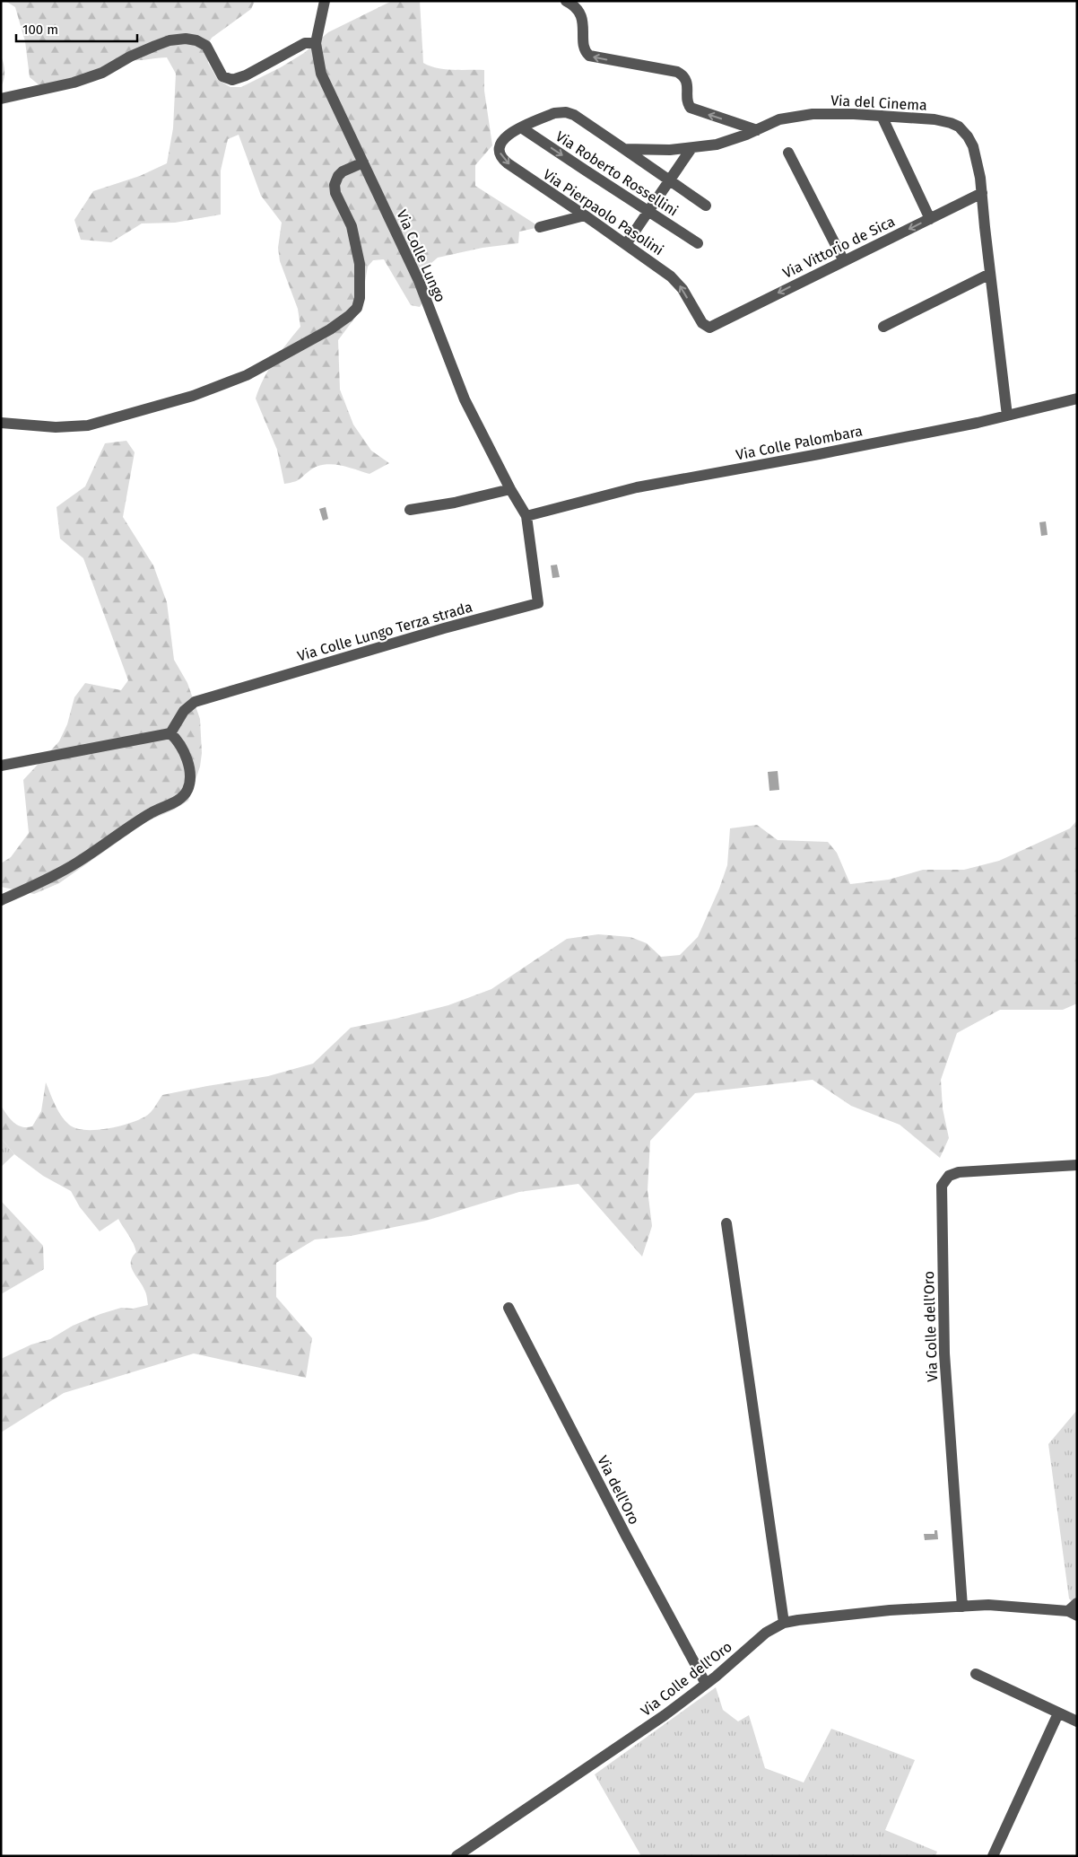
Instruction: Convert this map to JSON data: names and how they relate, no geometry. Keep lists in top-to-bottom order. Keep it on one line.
{"streets":{"street":["Via del Cinema","Via Roberto Rossellini","Via Pierpaolo Pasolini","Via Vittorio de Sica","Via Colle Lungo","Via Colle Palombara","Via Colle Lungo Terza strada","Via Colle dell'Oro","Via dell'Oro"]},"crossings":[["Via del Cinema","Via Vittorio de Sica"],["Via del Cinema","Via Colle Palombara"],["Via Roberto Rossellini","Via Pierpaolo Pasolini"],["Via Pierpaolo Pasolini","Via Vittorio de Sica"],["Via Colle Lungo","Via Colle Palombara"],["Via Colle Lungo","Via Colle Lungo Terza strada"],["Via Colle Palombara","Via Colle Lungo Terza strada"],["Via Colle dell'Oro","Via dell'Oro"]],"scale_bar":"100 m"}
